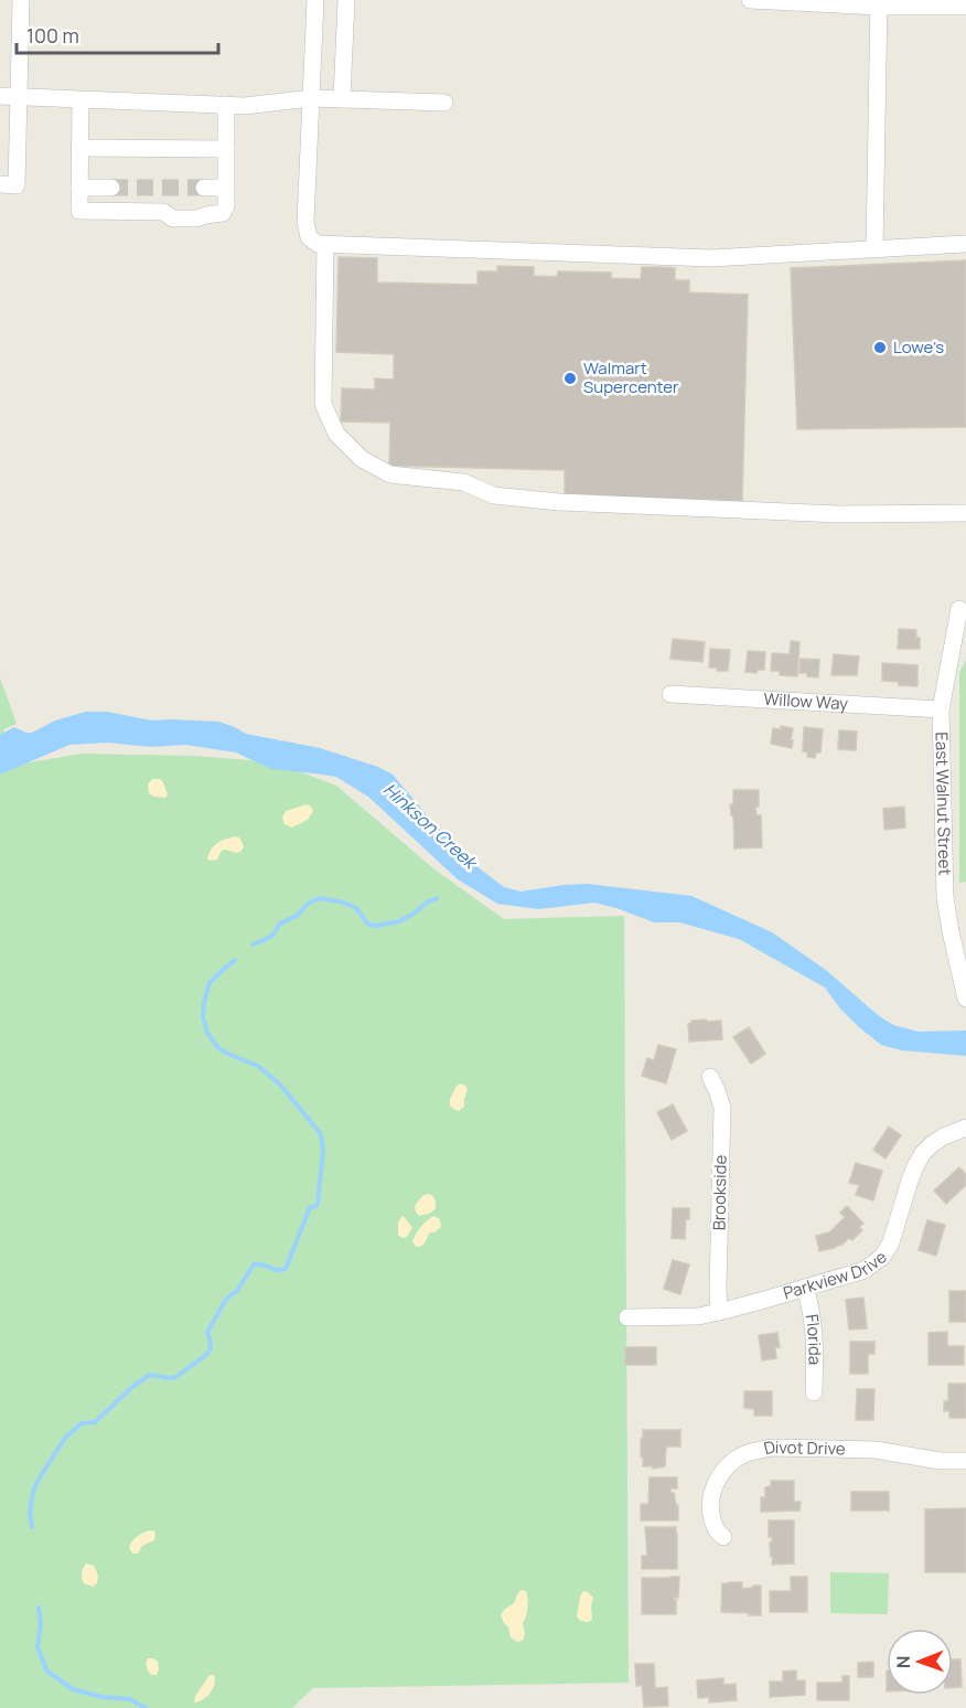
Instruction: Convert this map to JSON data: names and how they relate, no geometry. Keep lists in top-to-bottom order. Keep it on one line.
{"streets":{"street":["Willow Way","East Walnut Street","Brookside","Parkview Drive","Florida","Divot Drive"]},"crossings":[["Willow Way","East Walnut Street"],["Brookside","Parkview Drive"],["Parkview Drive","Florida"]],"water":["Hinkson Creek"],"places":["Lowe's","Walmart Supercenter"],"scale_bar":"100 m","north":"left"}
